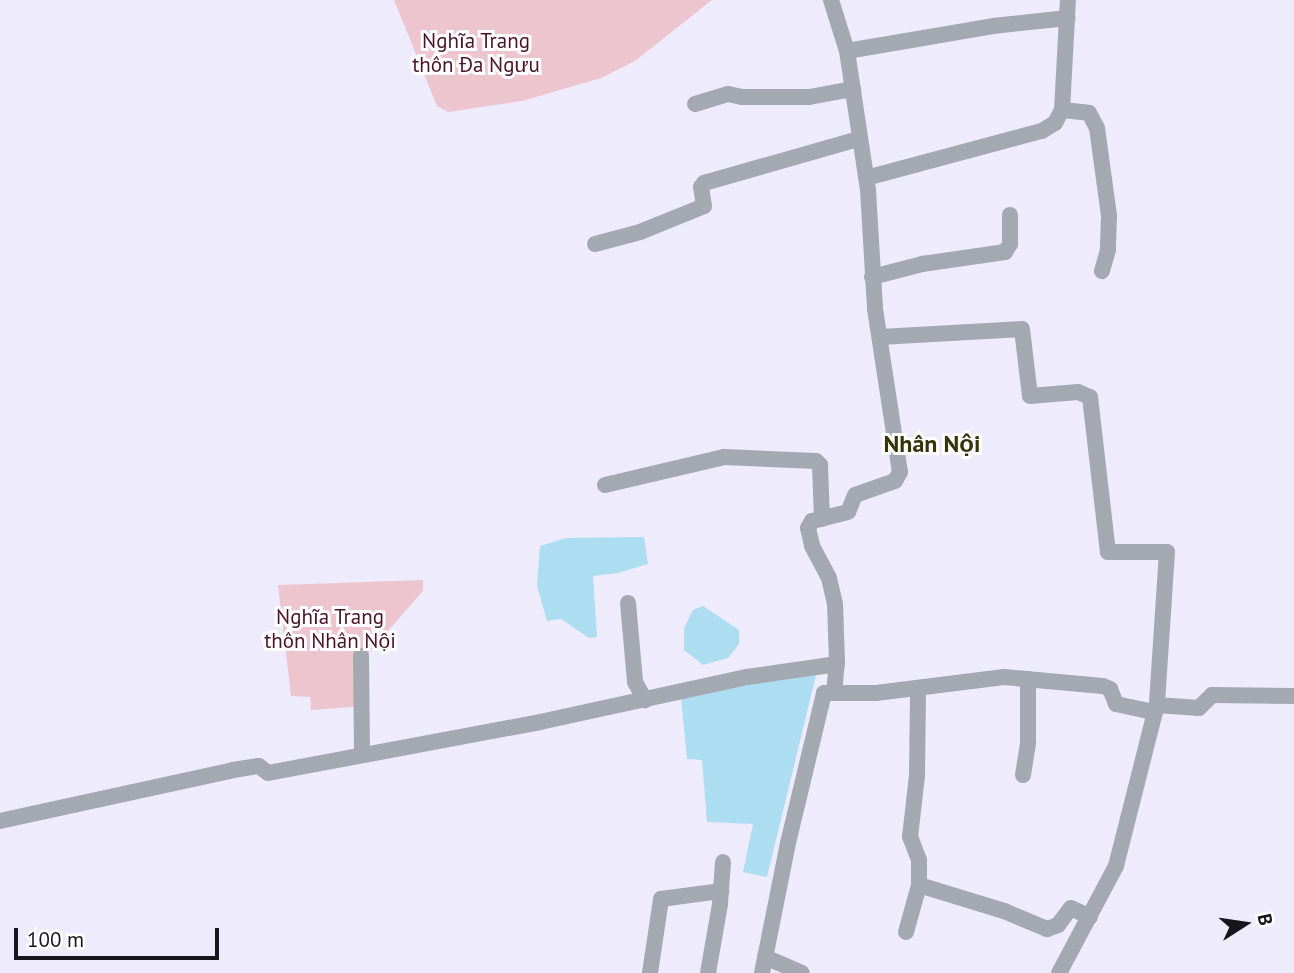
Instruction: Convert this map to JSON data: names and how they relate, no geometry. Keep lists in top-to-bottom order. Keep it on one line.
{"districts":["Nhân Nội"],"parks":["Nghĩa Trang thôn Đa Ngưu","Nghĩa Trang thôn Nhân Nội"],"scale_bar":"100 m","north":"right"}
